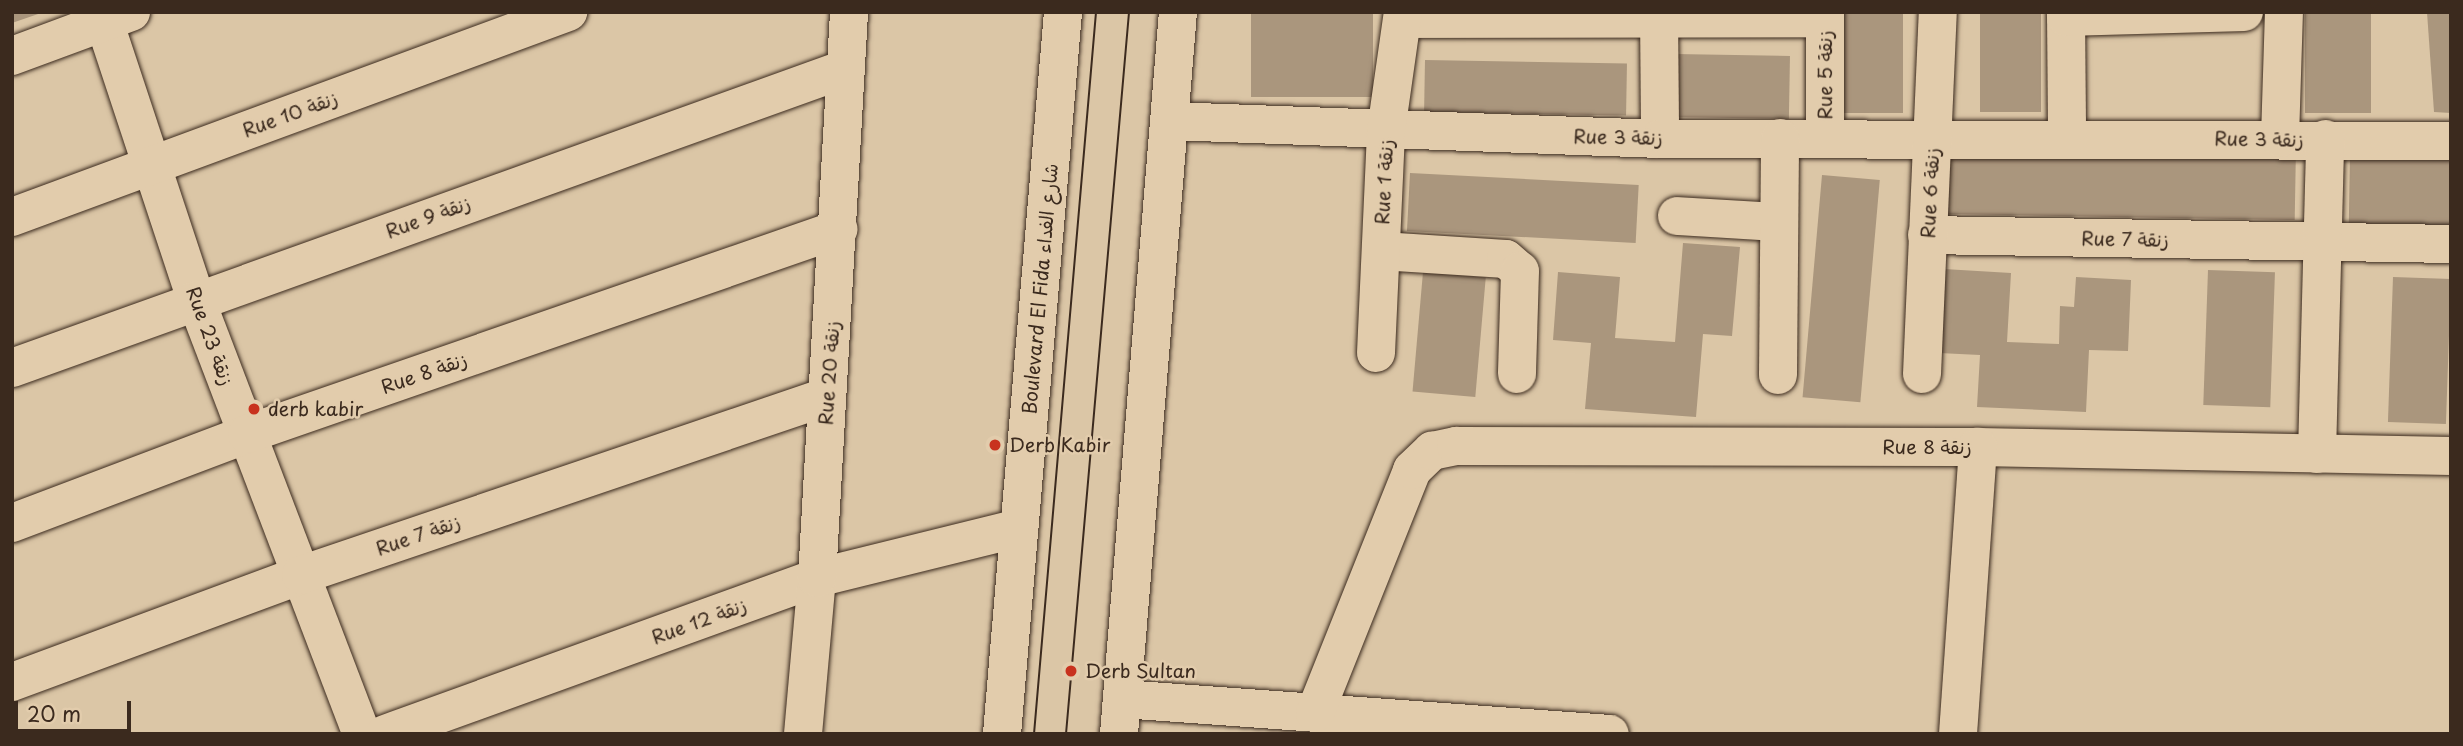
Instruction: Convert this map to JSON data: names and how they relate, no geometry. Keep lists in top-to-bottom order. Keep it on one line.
{"streets":{"street":["Rue 5 زنقة","Rue 10 زنقة","Rue 3 زنقة","Rue 1 زنقة","Rue 6 زنقة","Rue 9 زنقة","Rue 7 زنقة","Boulevard El Fida شارع الفداء","Rue 23 زنقة","Rue 8 زنقة","Rue 20 زنقة","Rue 12 زنقة"]},"crossings":[["Rue 5 زنقة","Rue 3 زنقة"],["Rue 10 زنقة","Rue 23 زنقة"],["Rue 3 زنقة","Rue 1 زنقة"],["Rue 3 زنقة","Rue 6 زنقة"],["Rue 6 زنقة","Rue 7 زنقة"],["Rue 9 زنقة","Rue 23 زنقة"],["Rue 9 زنقة","Rue 20 زنقة"],["Rue 7 زنقة","Rue 23 زنقة"],["Rue 7 زنقة","Rue 20 زنقة"],["Boulevard El Fida شارع الفداء","Rue 12 زنقة"],["Rue 23 زنقة","Rue 8 زنقة"],["Rue 8 زنقة","Rue 20 زنقة"],["Rue 20 زنقة","Rue 12 زنقة"]],"places":["derb kabir","Derb Kabir","Derb Sultan"],"scale_bar":"20 m"}
